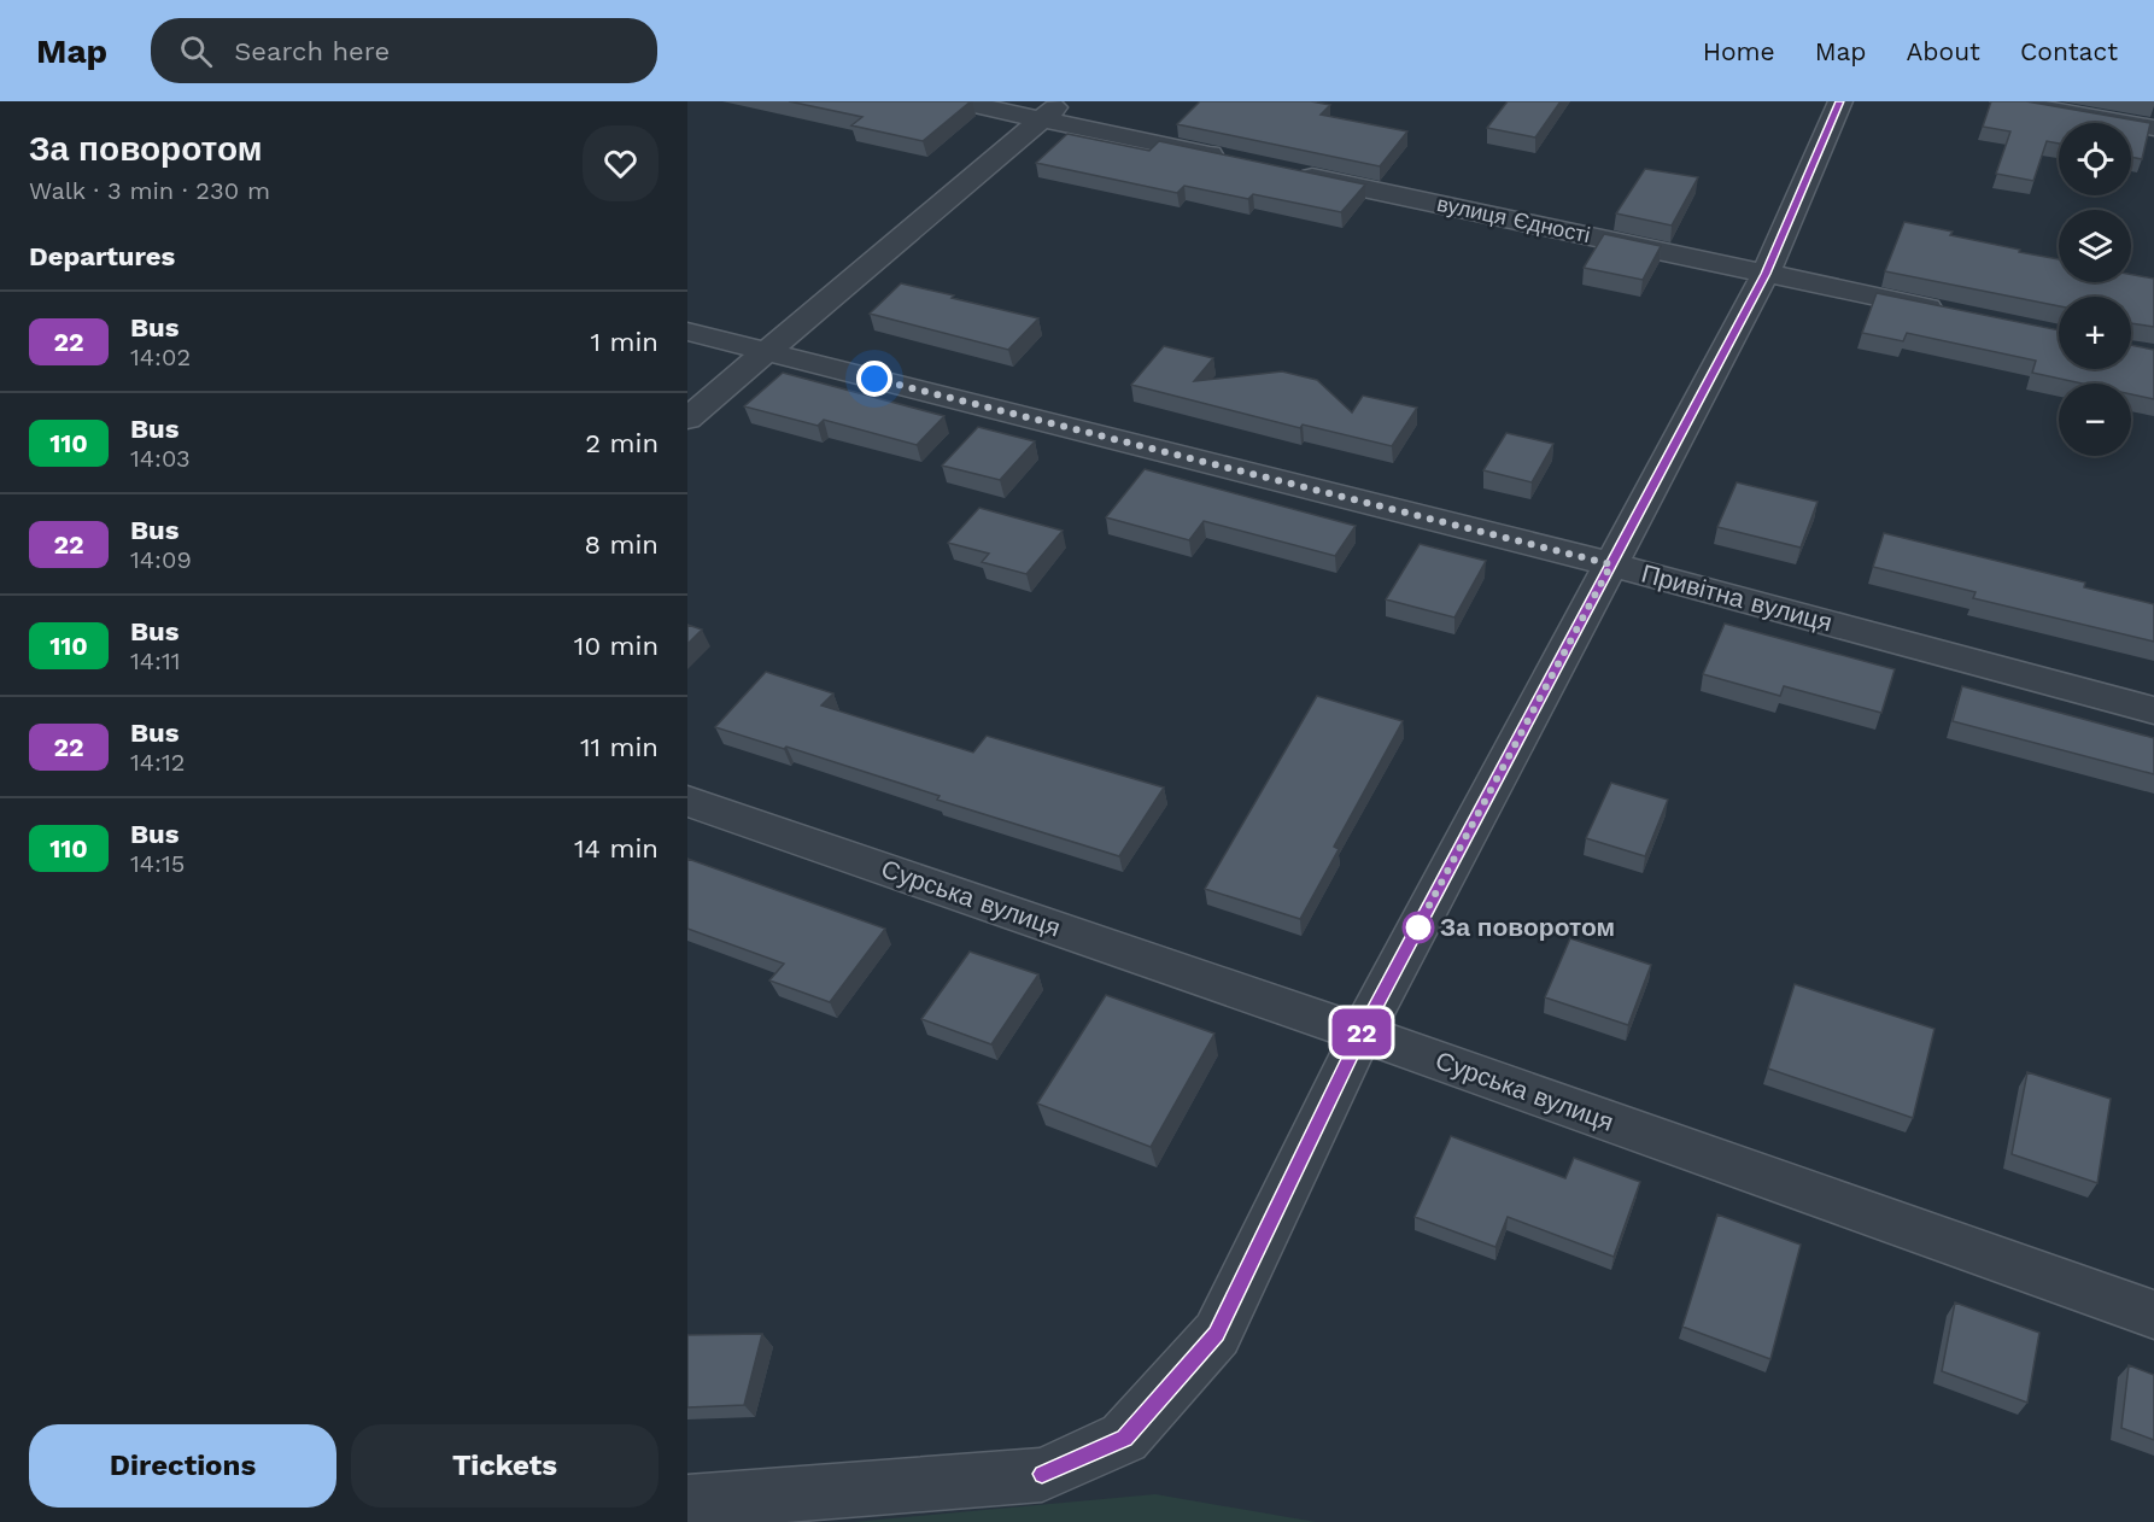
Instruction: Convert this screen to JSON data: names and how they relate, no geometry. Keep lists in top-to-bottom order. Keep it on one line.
{"streets":{"street":["вулиця Єдності","Привітна вулиця","Сурська вулиця"]},"places":["За поворотом"],"lines":["bus line 22"],"page":{"header":"Map","search":"Search here","nav":["Home","Map","About","Contact"],"heading":[["За поворотом","Walk · 3 min · 230 m"],"Departures"],"on_map":"22","map_buttons":["+","−"],"list":[{"mark":"22","name":"Bus","note":"14:02","value":"1 min"},{"mark":"110","name":"Bus","note":"14:03","value":"2 min"},{"mark":"22","name":"Bus","note":"14:09","value":"8 min"},{"mark":"110","name":"Bus","note":"14:11","value":"10 min"},{"mark":"22","name":"Bus","note":"14:12","value":"11 min"},{"mark":"110","name":"Bus","note":"14:15","value":"14 min"}],"buttons":["Directions","Tickets"]}}
